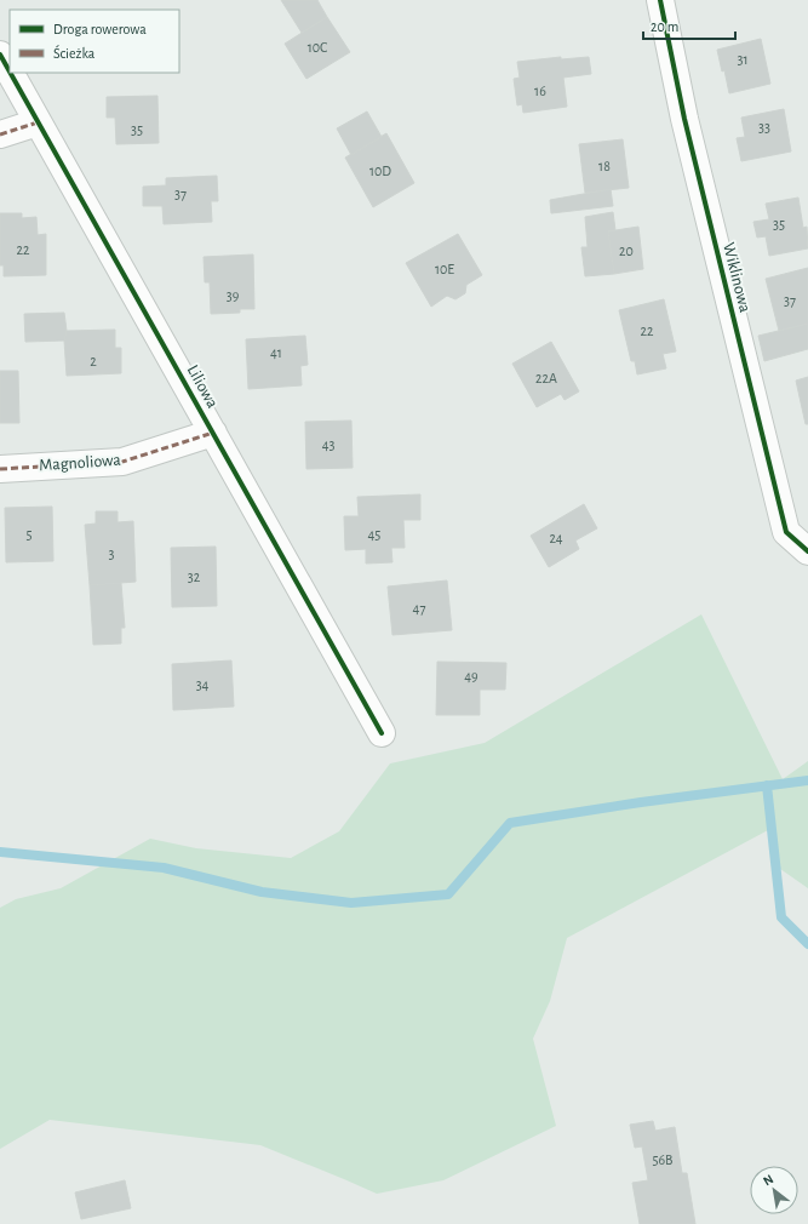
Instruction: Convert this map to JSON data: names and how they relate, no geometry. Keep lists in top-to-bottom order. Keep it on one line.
{"streets":{"street":["Wiklinowa","Liliowa","Magnoliowa"]},"crossings":[["Liliowa","Magnoliowa"]],"house_numbers":["10C","31","16","33","35","18","10D","37","35","22","20","10E","39","37","22","41","2","22A","43","5","45","24","3","32","47","49","34","56B"],"legend":["Droga rowerowa","Ścieżka"],"scale_bar":"20 m","north":"top left"}
